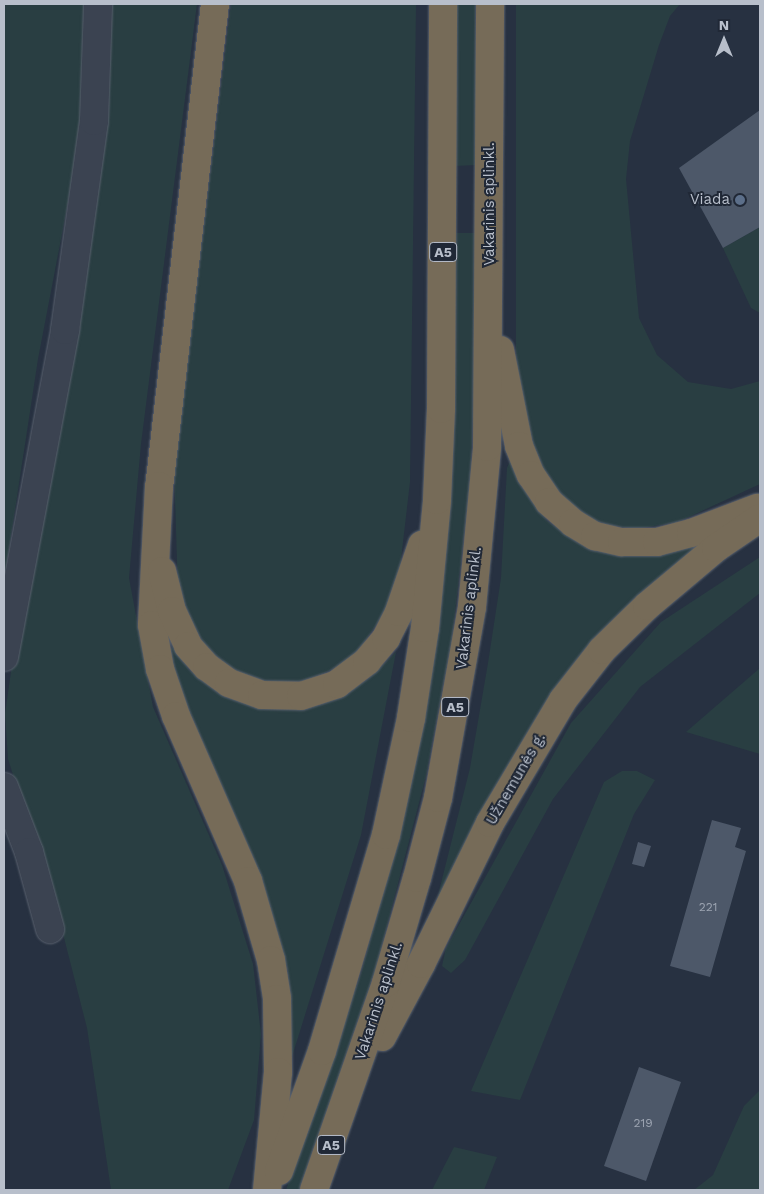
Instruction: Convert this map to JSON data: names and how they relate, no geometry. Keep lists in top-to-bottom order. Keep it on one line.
{"streets":{"highway":["Vakarinis aplinkl.","A5","Užnemunės g."]},"crossings":[["Vakarinis aplinkl.","Užnemunės g."]],"places":["Viada"],"house_numbers":["221","219"],"north":"top"}
